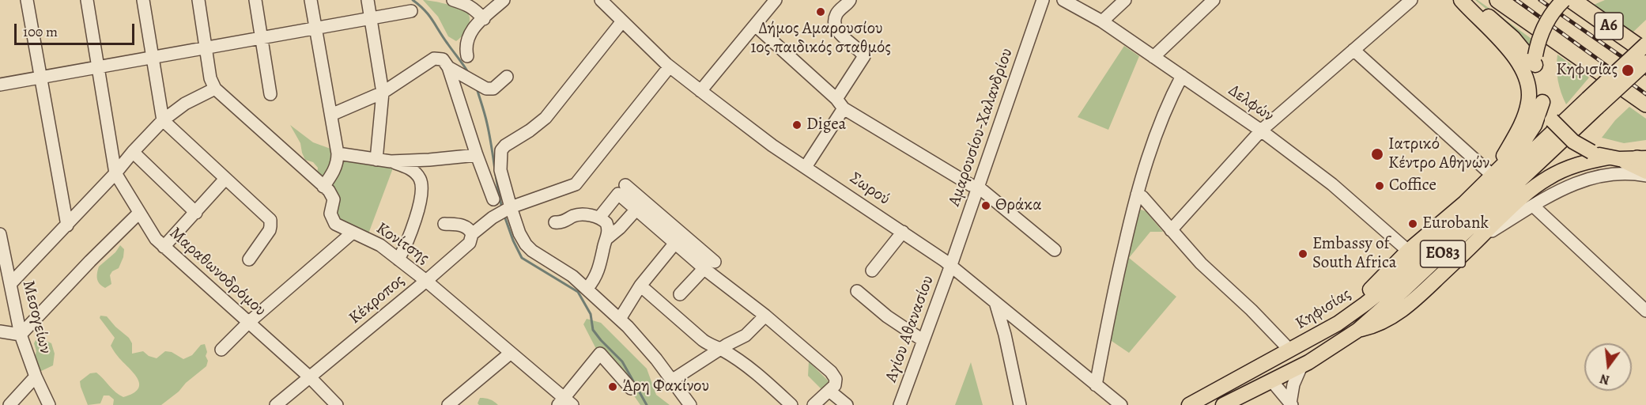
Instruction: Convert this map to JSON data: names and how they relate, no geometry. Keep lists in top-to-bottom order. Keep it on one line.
{"streets":{"highway":["Α6"],"main road":["ΕΟ83","Κηφισίας"],"street":["Δελφών","Αμαρουσίου-Χαλανδρίου","Σωρού","Κονίτσης","Μαραθωνοδρόμου","Κέκροπος","Μεσογείων","Αγίου Αθανασίου"]},"crossings":[["Αμαρουσίου-Χαλανδρίου","Σωρού"],["Αμαρουσίου-Χαλανδρίου","Αγίου Αθανασίου"],["Σωρού","Κέκροπος"],["Σωρού","Αγίου Αθανασίου"],["Κονίτσης","Κέκροπος"],["Μαραθωνοδρόμου","Κέκροπος"]],"places":["Δήμος Αμαρουσίου 1ος παιδικός σταθμός","Κηφισίας","Digea","Ιατρικό Κέντρο Αθηνών","Coffice","Θράκα","Eurobank","Embassy of South Africa","Άρη Φακίνου"],"scale_bar":"100 m","north":"bottom"}
